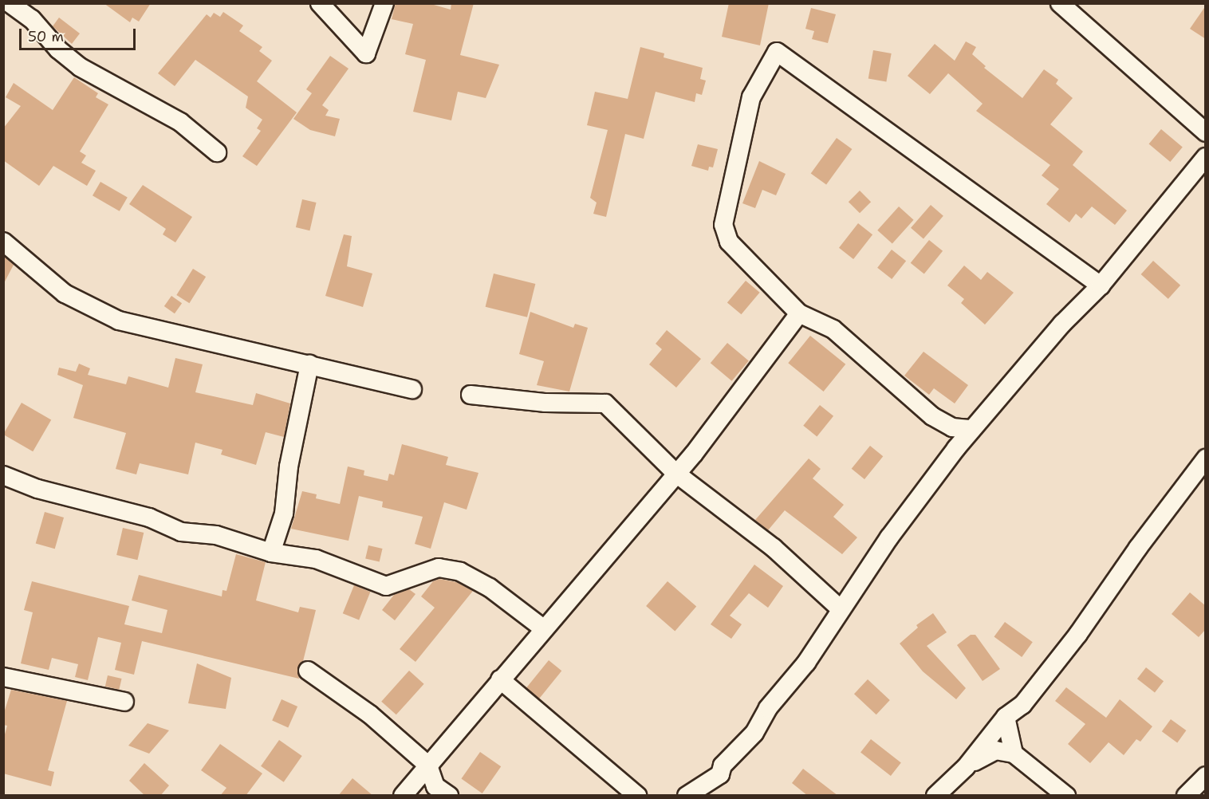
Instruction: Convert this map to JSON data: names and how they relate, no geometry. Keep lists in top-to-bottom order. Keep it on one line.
{"scale_bar":"50 m"}
